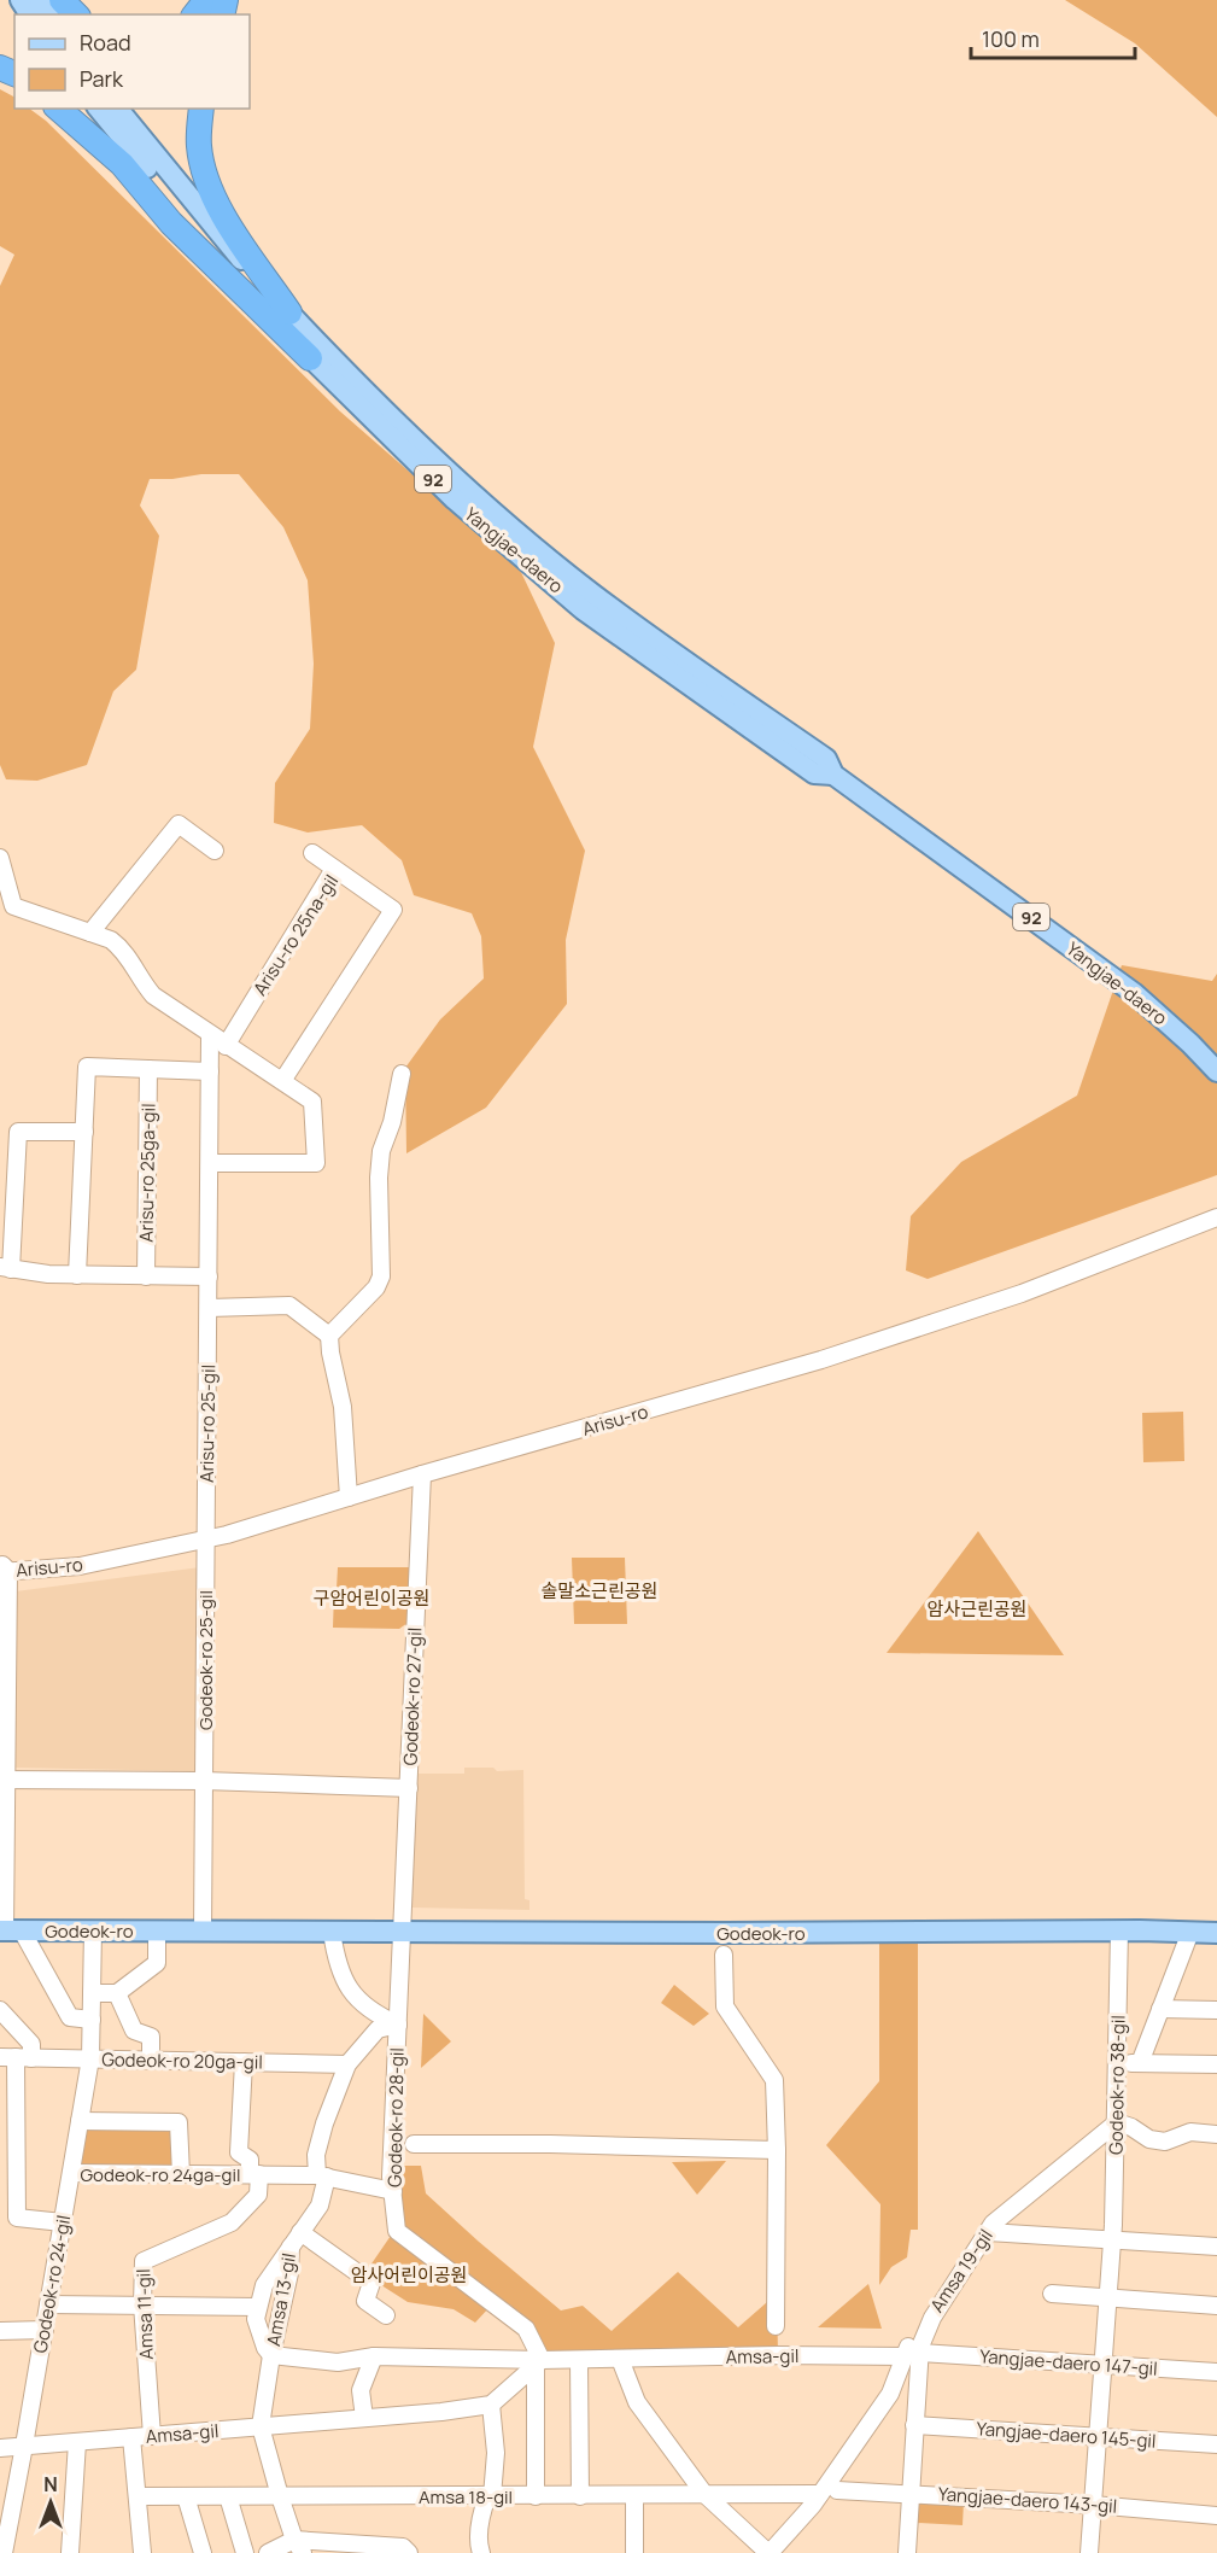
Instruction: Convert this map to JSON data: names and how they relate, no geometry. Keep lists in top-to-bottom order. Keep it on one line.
{"streets":{"main road":["92","Yangjae-daero","Godeok-ro"],"street":["Arisu-ro 25na-gil","Arisu-ro 25ga-gil","Arisu-ro","Arisu-ro 25-gil","Godeok-ro 25-gil","Godeok-ro 27-gil","Godeok-ro 20ga-gil","Godeok-ro 38-gil","Godeok-ro 28-gil","Godeok-ro 24ga-gil","Amsa 19-gil","Godeok-ro 24-gil","Amsa 13-gil","Amsa 11-gil","Amsa-gil","Yangjae-daero 147-gil","Yangjae-daero 145-gil","Amsa 18-gil","Yangjae-daero 143-gil"]},"crossings":[["Arisu-ro","Arisu-ro 25-gil"],["Arisu-ro","Godeok-ro 25-gil"],["Arisu-ro","Godeok-ro 27-gil"],["Arisu-ro 25-gil","Godeok-ro 25-gil"],["Godeok-ro 25-gil","Godeok-ro 27-gil"],["Godeok-ro 25-gil","Godeok-ro"],["Godeok-ro 27-gil","Godeok-ro"],["Godeok-ro 27-gil","Godeok-ro 28-gil"],["Godeok-ro","Godeok-ro 38-gil"],["Godeok-ro","Godeok-ro 28-gil"],["Godeok-ro","Godeok-ro 24-gil"],["Godeok-ro 20ga-gil","Godeok-ro 28-gil"],["Godeok-ro 20ga-gil","Godeok-ro 24ga-gil"],["Godeok-ro 20ga-gil","Godeok-ro 24-gil"],["Godeok-ro 38-gil","Amsa 19-gil"],["Godeok-ro 38-gil","Yangjae-daero 147-gil"],["Godeok-ro 38-gil","Yangjae-daero 145-gil"],["Godeok-ro 38-gil","Yangjae-daero 143-gil"],["Godeok-ro 28-gil","Godeok-ro 24ga-gil"],["Godeok-ro 28-gil","Amsa 13-gil"],["Godeok-ro 28-gil","Amsa-gil"],["Godeok-ro 24ga-gil","Godeok-ro 24-gil"],["Godeok-ro 24ga-gil","Amsa 13-gil"],["Godeok-ro 24ga-gil","Amsa 11-gil"],["Amsa 19-gil","Amsa-gil"],["Amsa 19-gil","Yangjae-daero 147-gil"],["Godeok-ro 24-gil","Amsa-gil"],["Amsa 13-gil","Amsa-gil"],["Amsa 11-gil","Amsa-gil"],["Amsa-gil","Yangjae-daero 147-gil"]],"parks":["솔말소근린공원","구암어린이공원","암사근린공원","암사어린이공원"],"legend":["Road","Park"],"scale_bar":"100 m","north":"top"}
